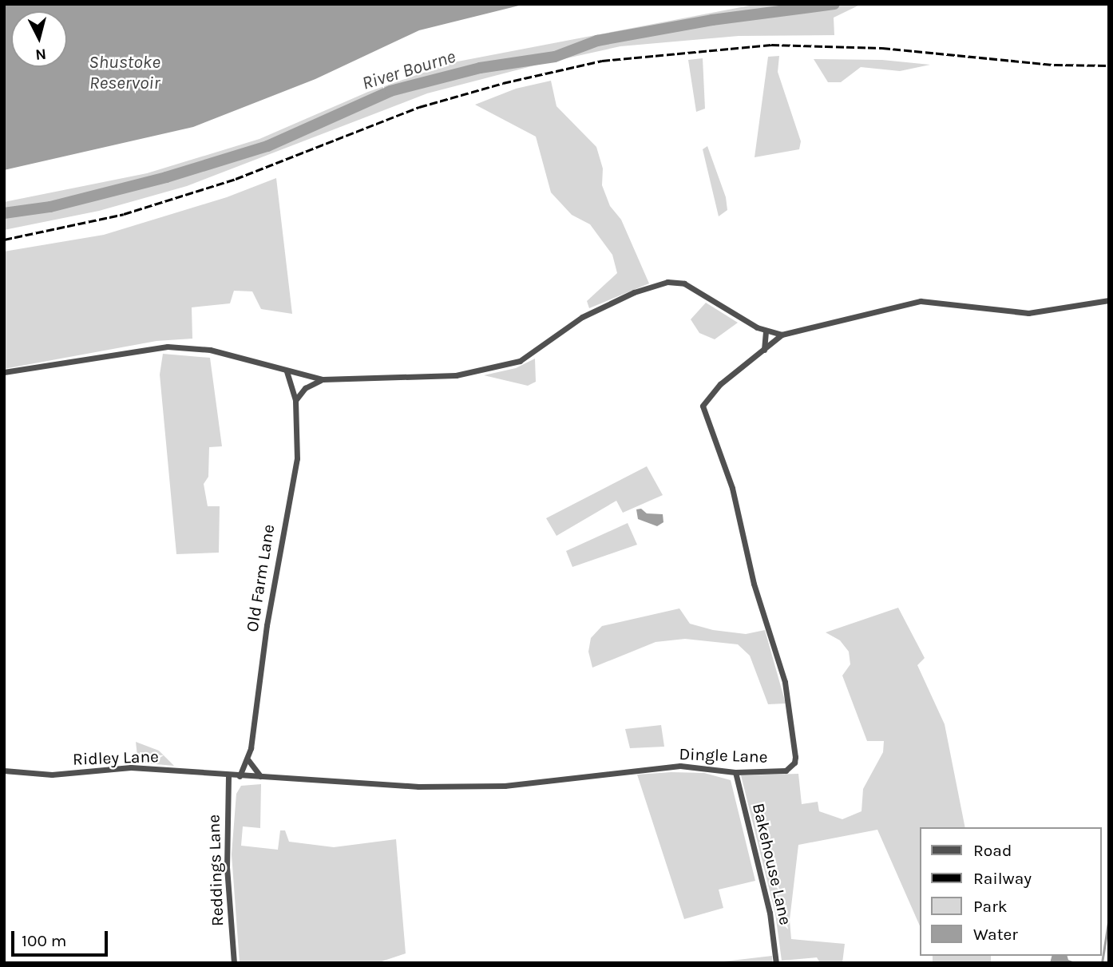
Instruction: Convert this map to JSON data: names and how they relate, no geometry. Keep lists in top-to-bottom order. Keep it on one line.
{"streets":{"street":["Old Farm Lane","Dingle Lane","Ridley Lane","Bakehouse Lane","Reddings Lane"]},"crossings":[["Old Farm Lane","Dingle Lane"],["Dingle Lane","Ridley Lane"],["Dingle Lane","Bakehouse Lane"],["Dingle Lane","Reddings Lane"],["Ridley Lane","Reddings Lane"]],"water":["Shustoke Reservoir","River Bourne"],"legend":["Road","Railway","Park","Water"],"scale_bar":"100 m","north":"bottom"}
